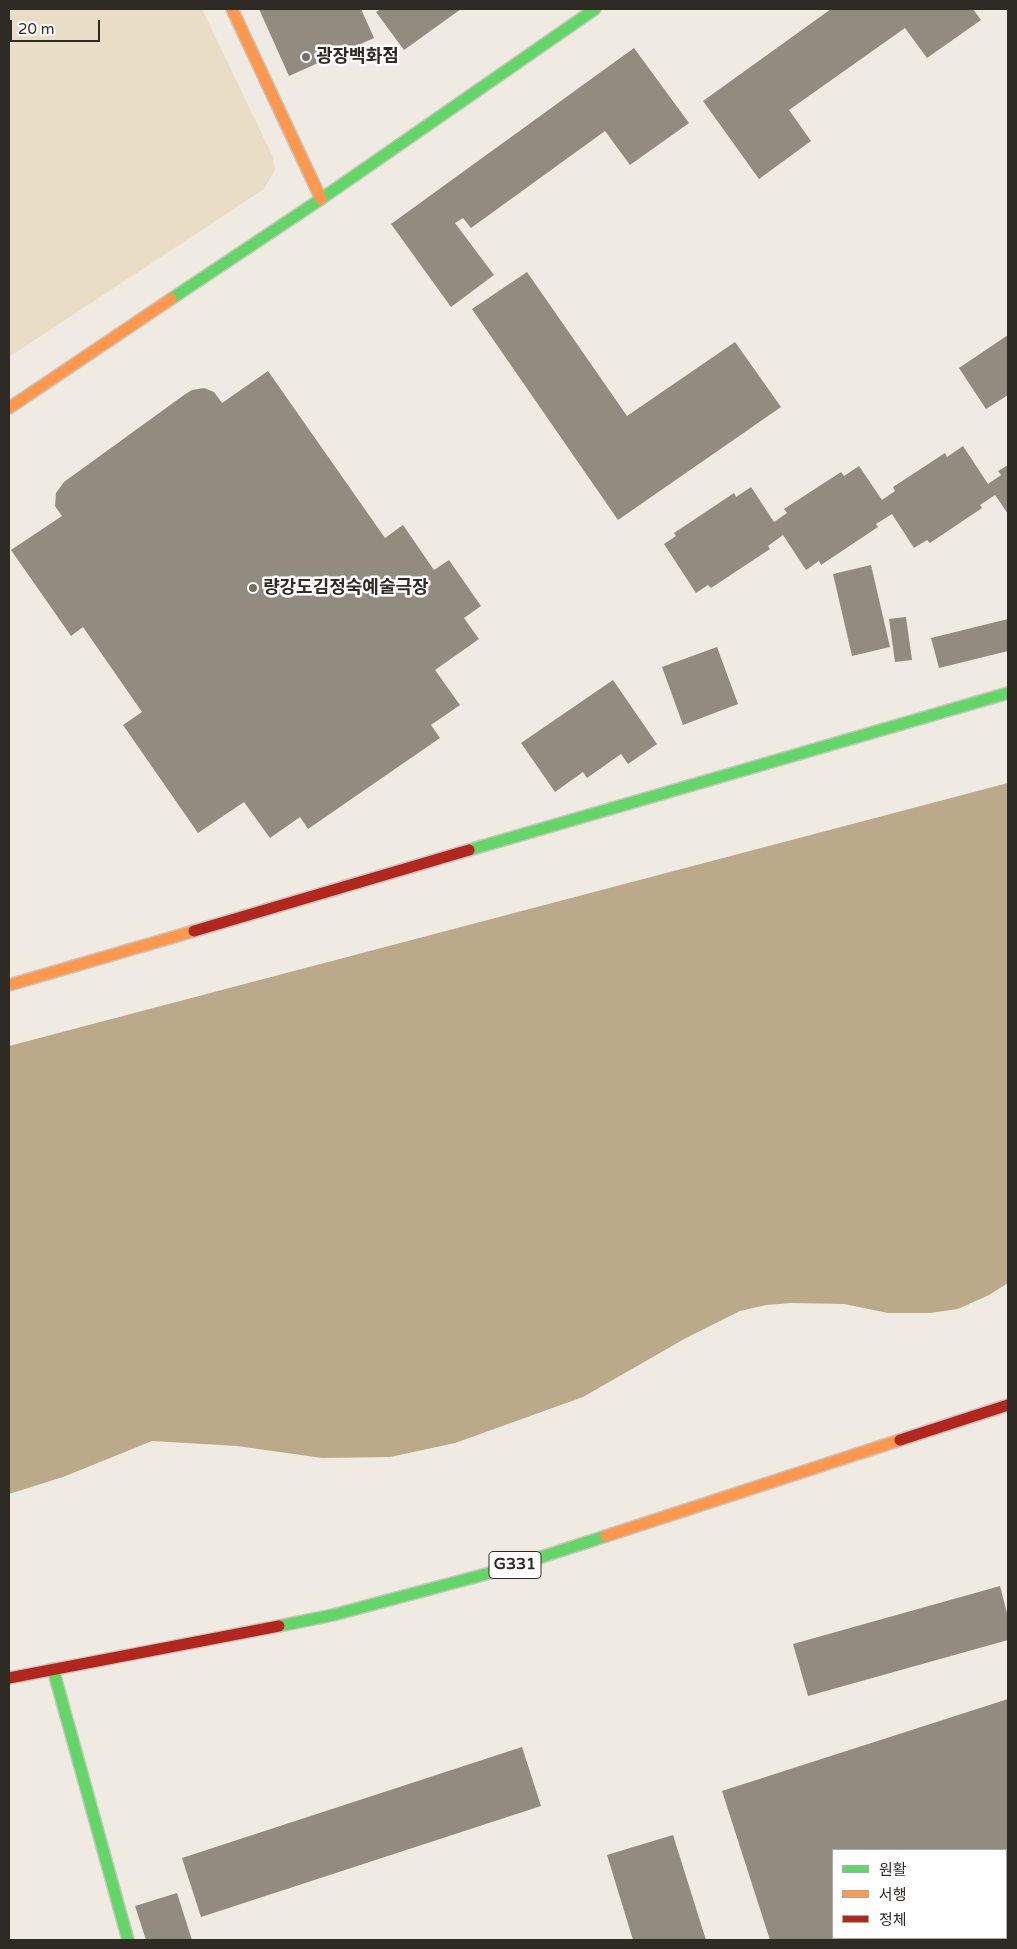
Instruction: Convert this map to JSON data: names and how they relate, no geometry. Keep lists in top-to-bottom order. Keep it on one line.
{"streets":{"main road":["G331"]},"places":["광장백화점","량강도김정숙예술극장"],"legend":["원활","서행","정체"],"scale_bar":"20 m"}
